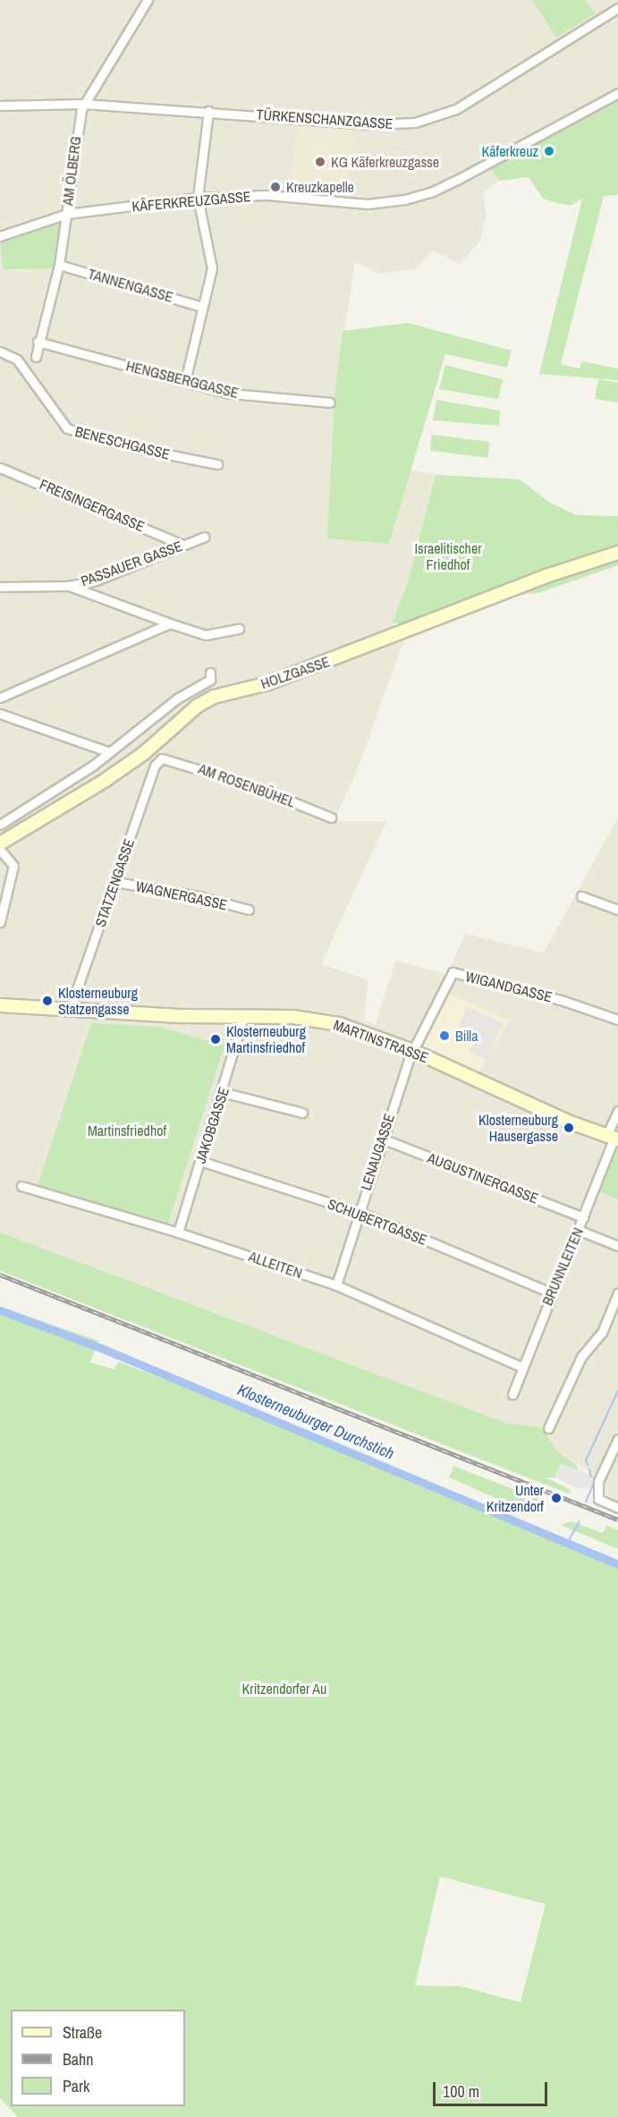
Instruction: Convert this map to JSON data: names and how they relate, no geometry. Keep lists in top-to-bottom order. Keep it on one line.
{"streets":{"street":["TÜRKENSCHANZGASSE","AM ÖLBERG","KÄFERKREUZGASSE","TANNENGASSE","HENGSBERGGASSE","BENESCHGASSE","FREISINGERGASSE","PASSAUER GASSE","HOLZGASSE","AM ROSENBÜHEL","STATZENGASSE","WAGNERGASSE","WIGANDGASSE","MARTINSTRASSE","JAKOBGASSE","LENAUGASSE","AUGUSTINERGASSE","SCHUBERTGASSE","ALLEITEN","BRUNNLEITEN"]},"crossings":[["TÜRKENSCHANZGASSE","AM ÖLBERG"],["AM ÖLBERG","KÄFERKREUZGASSE"],["AM ÖLBERG","TANNENGASSE"],["AM ÖLBERG","HENGSBERGGASSE"],["FREISINGERGASSE","PASSAUER GASSE"],["AM ROSENBÜHEL","STATZENGASSE"],["STATZENGASSE","WAGNERGASSE"],["STATZENGASSE","MARTINSTRASSE"],["WIGANDGASSE","MARTINSTRASSE"],["WIGANDGASSE","LENAUGASSE"],["MARTINSTRASSE","JAKOBGASSE"],["MARTINSTRASSE","LENAUGASSE"],["MARTINSTRASSE","BRUNNLEITEN"],["JAKOBGASSE","SCHUBERTGASSE"],["JAKOBGASSE","ALLEITEN"],["LENAUGASSE","AUGUSTINERGASSE"],["LENAUGASSE","SCHUBERTGASSE"],["LENAUGASSE","ALLEITEN"],["AUGUSTINERGASSE","BRUNNLEITEN"],["SCHUBERTGASSE","BRUNNLEITEN"],["ALLEITEN","BRUNNLEITEN"]],"water":["Klosterneuburger Durchstich"],"parks":["Israelitischer Friedhof","Martinsfriedhof","Kritzendorfer Au"],"places":["Käferkreuz","KG Käferkreuzgasse","Kreuzkapelle","Klosterneuburg Statzengasse","Billa","Klosterneuburg Martinsfriedhof","Klosterneuburg Hausergasse","Unter Kritzendorf"],"legend":["Straße","Bahn","Park"],"scale_bar":"100 m"}
